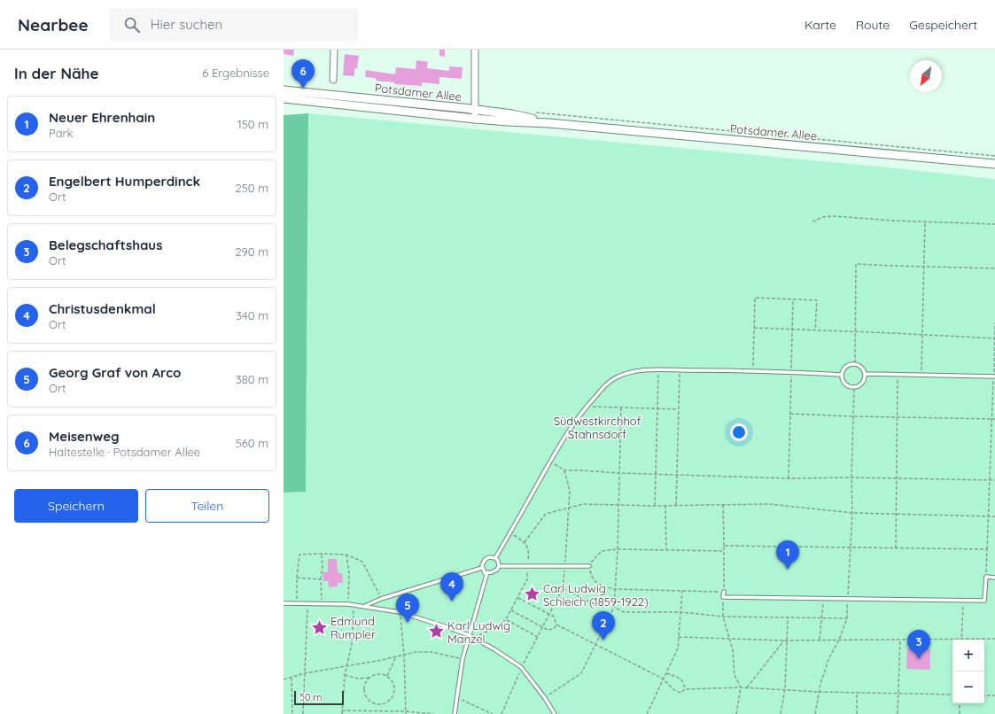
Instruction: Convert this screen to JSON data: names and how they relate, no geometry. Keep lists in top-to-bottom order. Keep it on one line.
{"streets":{"street":["Potsdamer Allee"]},"parks":["Südwestkirchhof Stahnsdorf"],"places":{"place":["Carl Ludwig Schleich (1859-1922)","Edmund Rumpler","Karl Ludwig Manzel"]},"scale_bar":"50 m","north":"bottom left","page":{"header":"Nearbee","search":"Hier suchen","nav":["Karte","Route","Gespeichert"],"heading":["In der Nähe","6 Ergebnisse"],"pins":["6","1","4","5","2","3"],"list":[{"mark":"1","name":"Neuer Ehrenhain","note":"Park","value":"150 m"},{"mark":"2","name":"Engelbert Humperdinck","note":"Ort","value":"250 m"},{"mark":"3","name":"Belegschaftshaus","note":"Ort","value":"290 m"},{"mark":"4","name":"Christusdenkmal","note":"Ort","value":"340 m"},{"mark":"5","name":"Georg Graf von Arco","note":"Ort","value":"380 m"},{"mark":"6","name":"Meisenweg","note":"Haltestelle · Potsdamer Allee","value":"560 m"}],"buttons":["Speichern","Teilen"],"map_buttons":["+","−"],"scale":"50 m"}}
